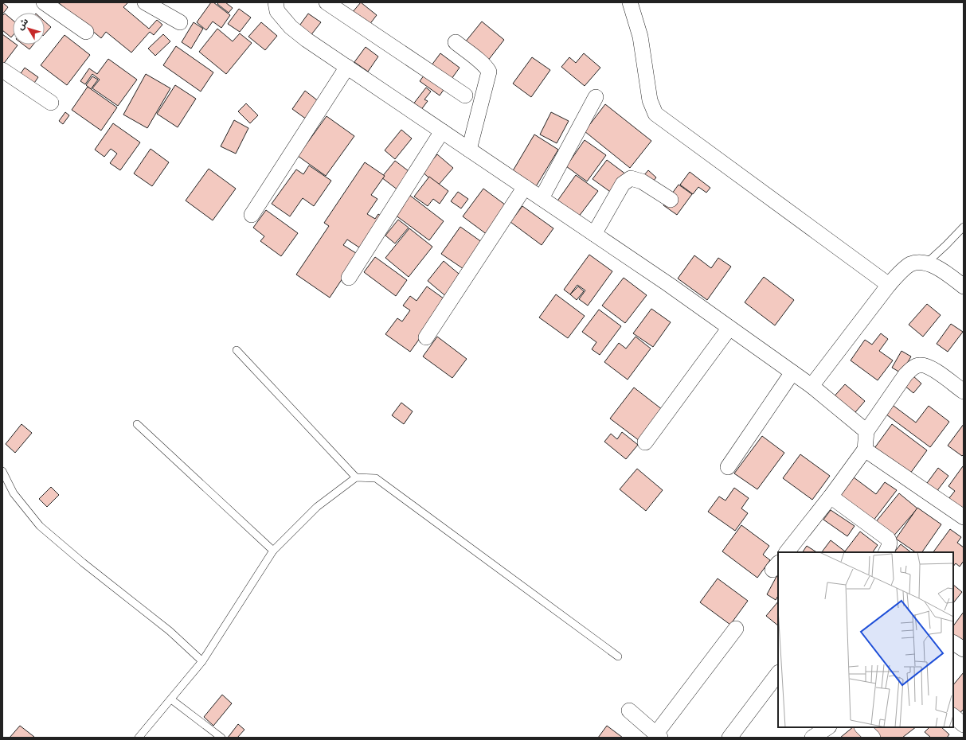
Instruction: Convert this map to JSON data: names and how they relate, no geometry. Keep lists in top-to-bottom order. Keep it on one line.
{"north":"top left"}
